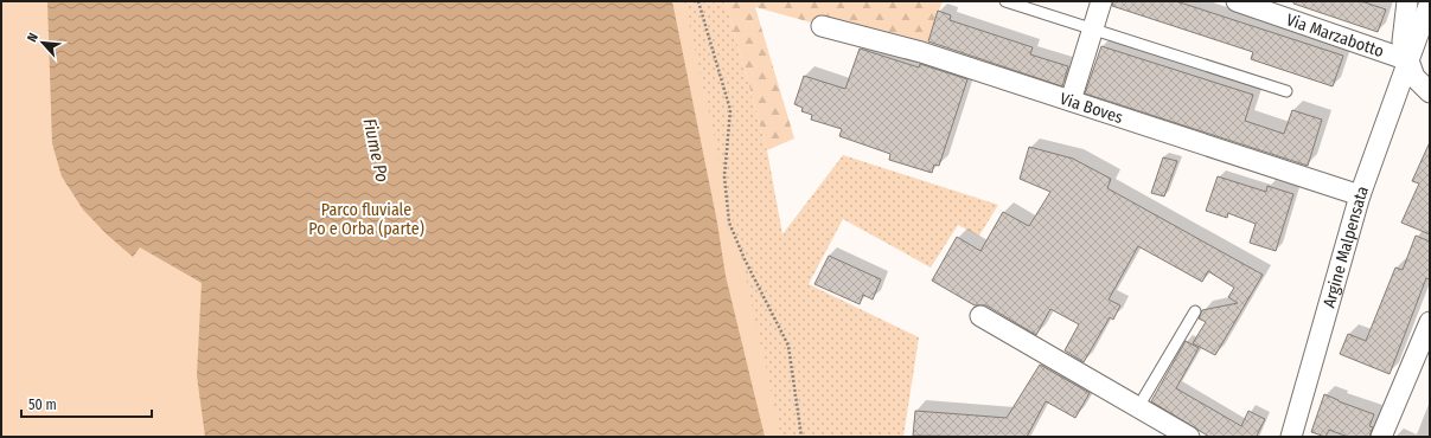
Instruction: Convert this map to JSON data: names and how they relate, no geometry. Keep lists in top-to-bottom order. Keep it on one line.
{"streets":{"street":["Via Marzabotto","Via Boves","Argine Malpensata"]},"crossings":[["Via Marzabotto","Argine Malpensata"],["Via Boves","Argine Malpensata"]],"water":["Fiume Po"],"parks":["Parco fluviale Po e Orba (parte)"],"scale_bar":"50 m","north":"top left"}
